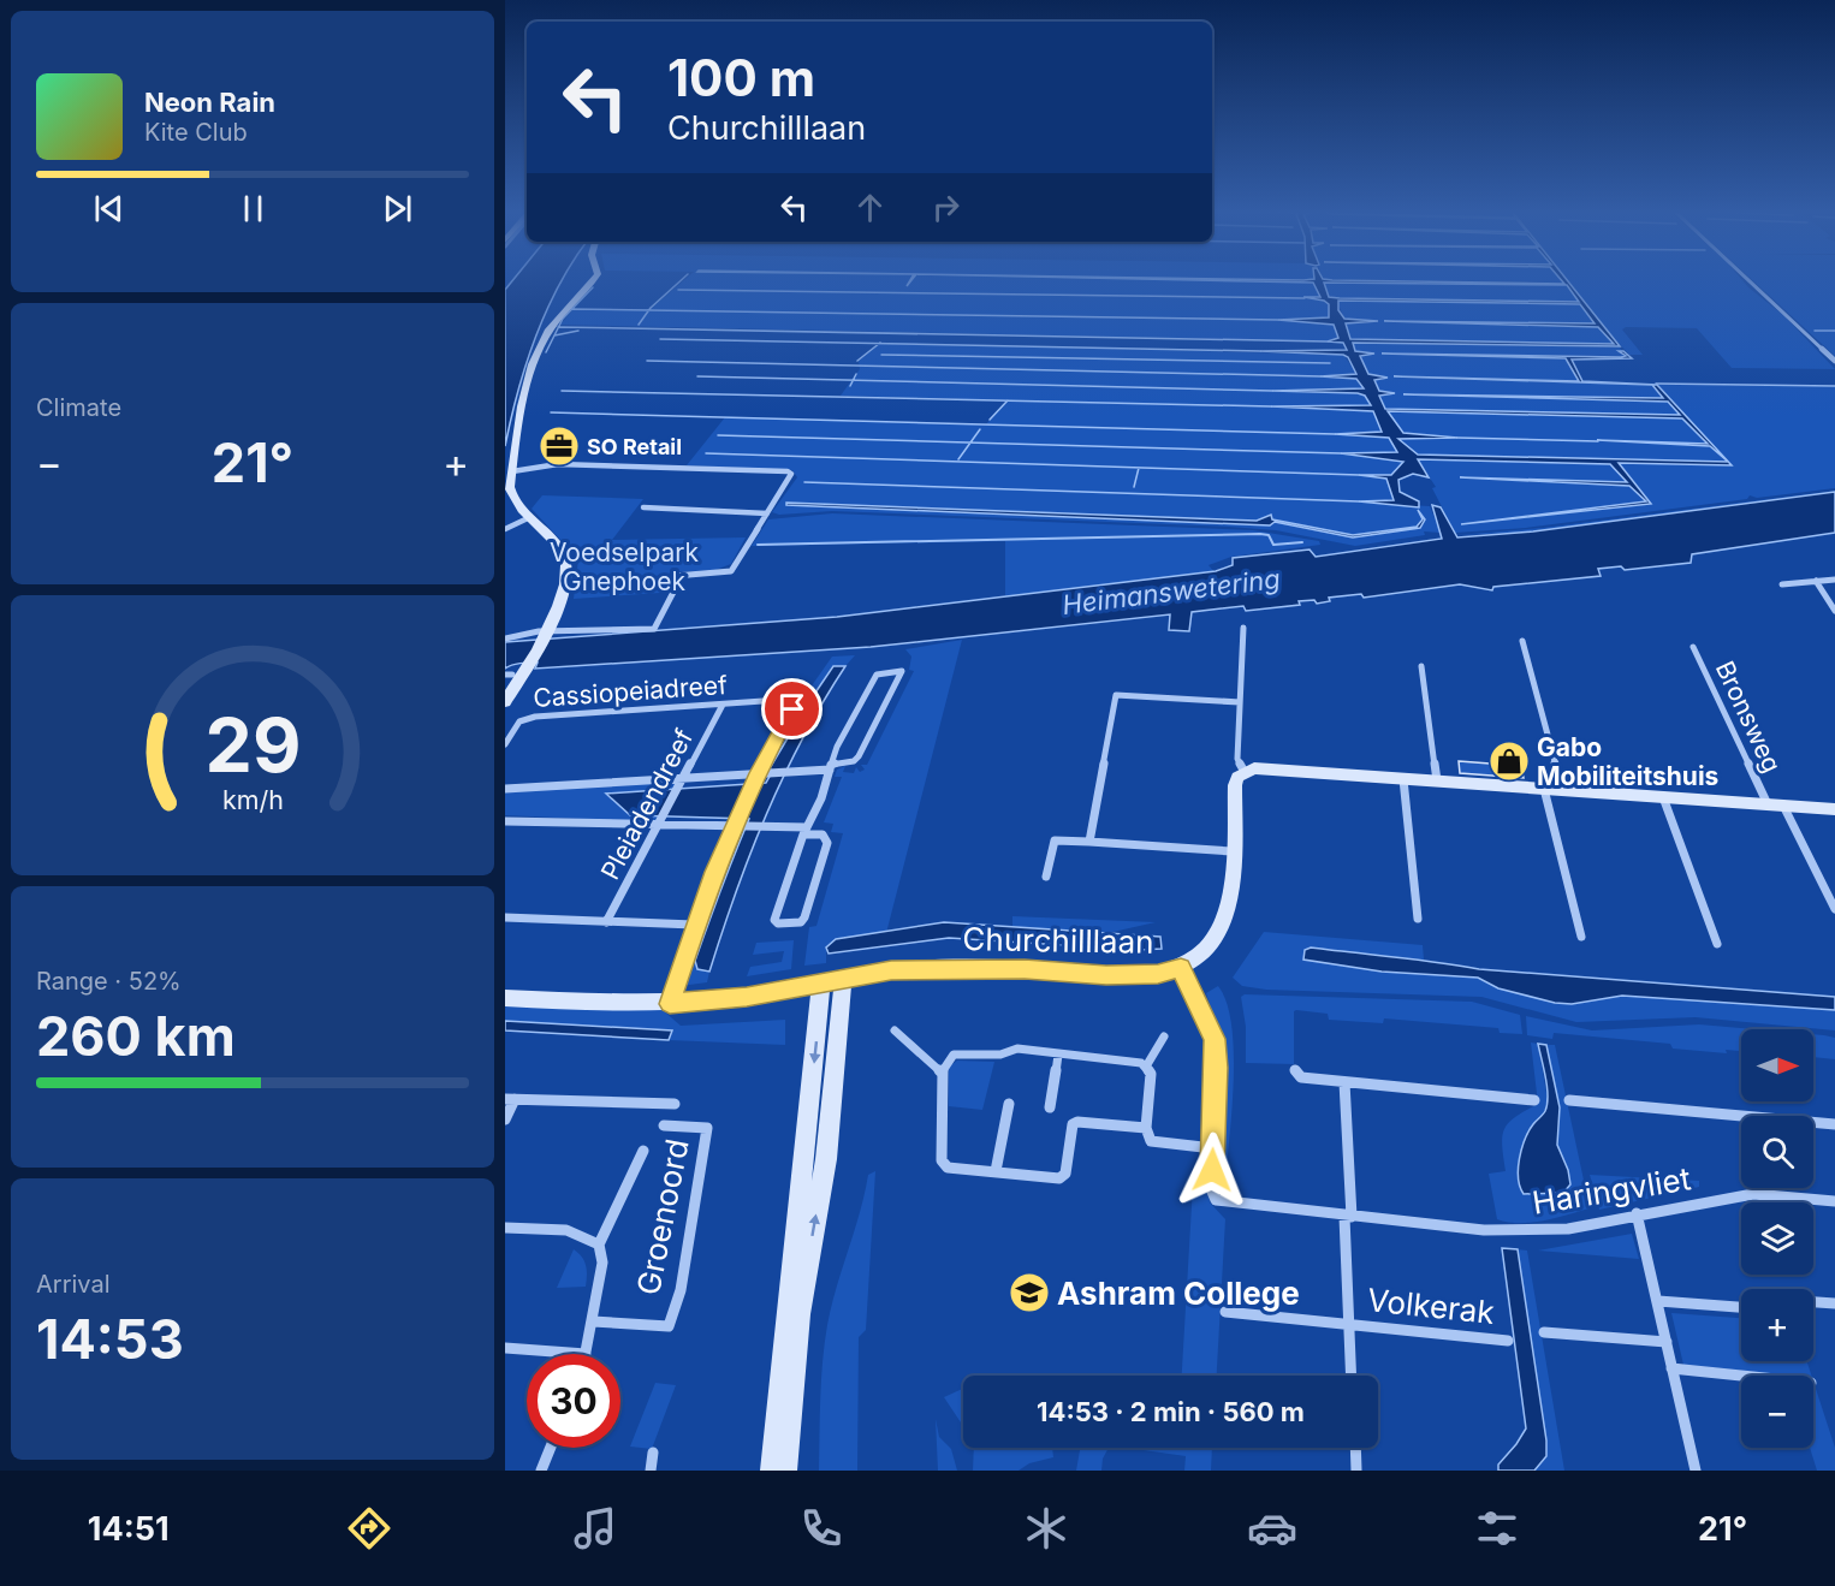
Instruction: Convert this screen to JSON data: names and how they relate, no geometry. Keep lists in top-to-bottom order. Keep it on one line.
{"streets":{"street":["Cassiopeiadreef","Bronsweg","Pleiadendreef","Churchilllaan","Haringvliet","Groenoord","Volkerak"]},"crossings":[["Cassiopeiadreef","Pleiadendreef"],["Cassiopeiadreef","Churchilllaan"],["Churchilllaan","Haringvliet"],["Haringvliet","Volkerak"]],"water":["Heimanswetering"],"parks":["Voedselpark Gnephoek"],"places":{"office":["SO Retail"],"shop":["Gabo Mobiliteitshuis"],"school or university":["Ashram College"]},"north":"right","page":{"turn":["100 m","Churchilllaan"],"song":["Neon Rain","Kite Club"],"tile":["Climate",["Range · 52%","260 km"],["Arrival","14:53"]],"heat":["−","21°","+"],"map_buttons":["+","−"],"limit":"30","trip":"14:53 · 2 min · 560 m","tabs":["14:51","21°"],"gauge":["29","km/h"]}}
